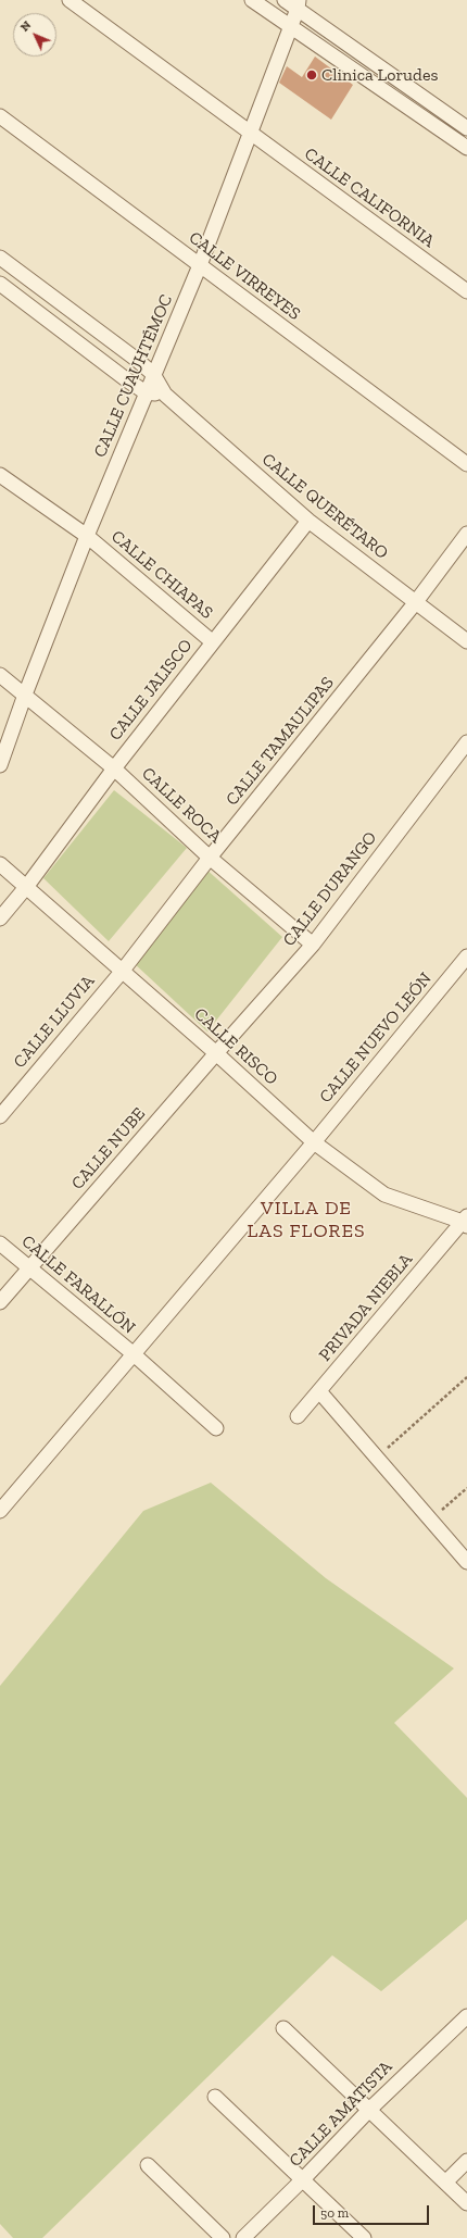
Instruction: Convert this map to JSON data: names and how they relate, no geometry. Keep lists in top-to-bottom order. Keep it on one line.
{"streets":{"street":["CALLE CALIFORNIA","CALLE VIRREYES","CALLE CUAUHTÉMOC","CALLE QUERÉTARO","CALLE CHIAPAS","CALLE JALISCO","CALLE TAMAULIPAS","CALLE ROCA","CALLE DURANGO","CALLE LLUVIA","CALLE NUEVO LEÓN","CALLE RISCO","CALLE NUBE","CALLE FARALLÓN","PRIVADA NIEBLA","CALLE AMATISTA"]},"crossings":[["CALLE CALIFORNIA","CALLE CUAUHTÉMOC"],["CALLE VIRREYES","CALLE CUAUHTÉMOC"],["CALLE CUAUHTÉMOC","CALLE QUERÉTARO"],["CALLE CUAUHTÉMOC","CALLE CHIAPAS"],["CALLE CUAUHTÉMOC","CALLE ROCA"],["CALLE QUERÉTARO","CALLE JALISCO"],["CALLE QUERÉTARO","CALLE TAMAULIPAS"],["CALLE CHIAPAS","CALLE JALISCO"],["CALLE JALISCO","CALLE ROCA"],["CALLE JALISCO","CALLE RISCO"],["CALLE TAMAULIPAS","CALLE ROCA"],["CALLE TAMAULIPAS","CALLE LLUVIA"],["CALLE TAMAULIPAS","CALLE RISCO"],["CALLE ROCA","CALLE DURANGO"],["CALLE DURANGO","CALLE RISCO"],["CALLE DURANGO","CALLE NUBE"],["CALLE LLUVIA","CALLE RISCO"],["CALLE NUEVO LEÓN","CALLE RISCO"],["CALLE NUEVO LEÓN","CALLE FARALLÓN"],["CALLE RISCO","CALLE NUBE"],["CALLE RISCO","PRIVADA NIEBLA"],["CALLE NUBE","CALLE FARALLÓN"]],"districts":["VILLA DE LAS FLORES"],"places":["Clinica Lorudes"],"scale_bar":"50 m","north":"top left"}
